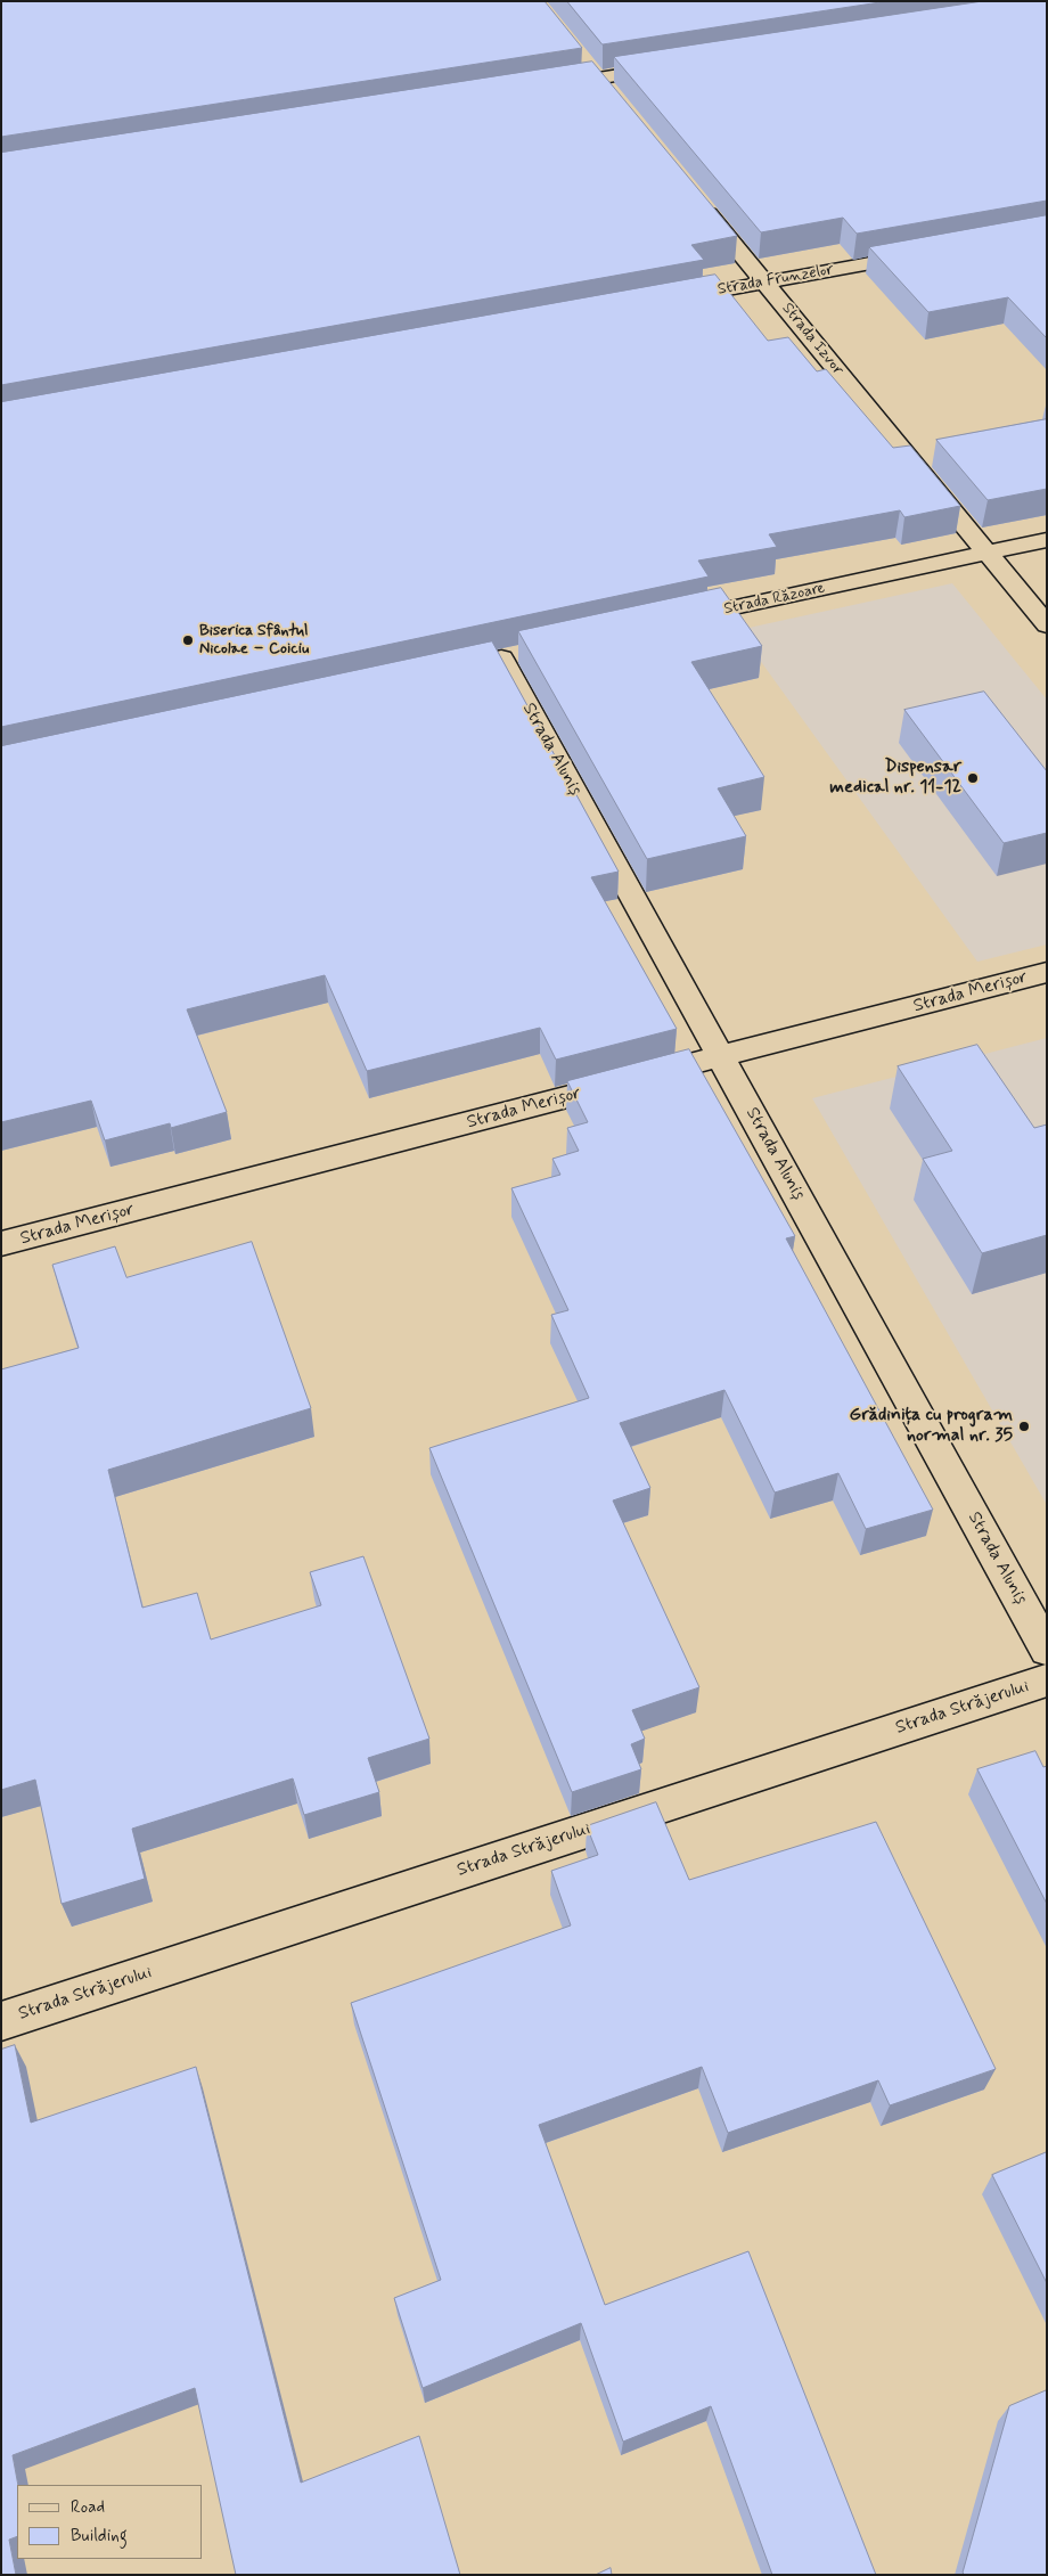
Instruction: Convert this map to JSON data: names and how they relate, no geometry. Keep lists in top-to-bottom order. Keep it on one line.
{"streets":{"street":["Strada Frunzelor","Strada Izvor","Strada Răzoare","Strada Aluniș","Strada Merișor","Strada Străjerului"]},"crossings":[["Strada Frunzelor","Strada Izvor"],["Strada Izvor","Strada Răzoare"],["Strada Aluniș","Strada Merișor"]],"places":["Biserica Sfântul Nicolae – Coiciu","Dispensar medical nr. 11-12","Grădinița cu program normal nr. 35"],"legend":["Road","Building"]}
